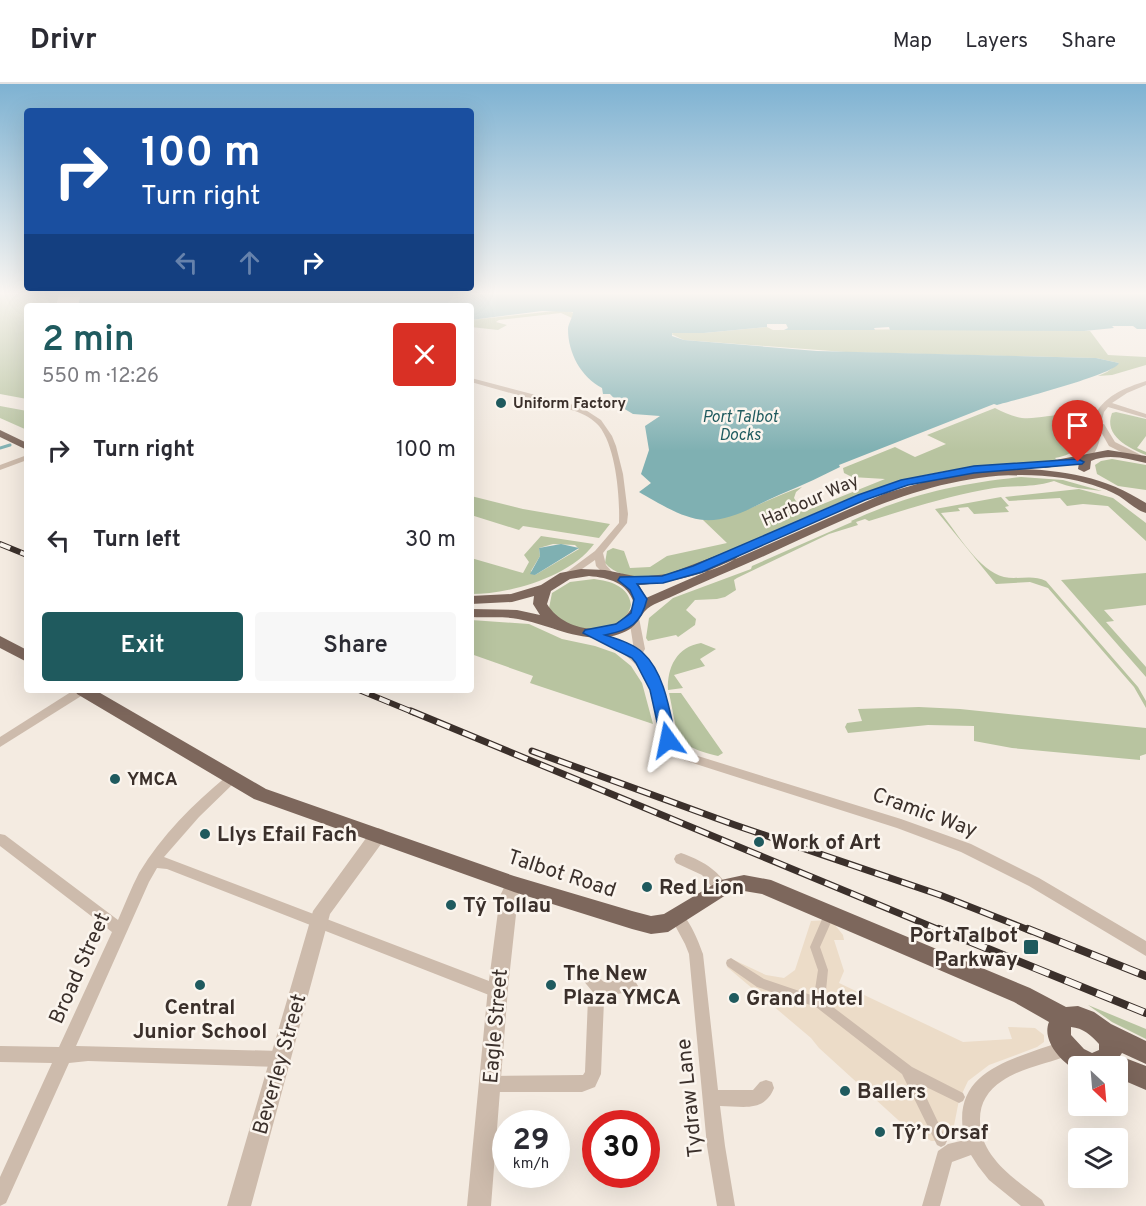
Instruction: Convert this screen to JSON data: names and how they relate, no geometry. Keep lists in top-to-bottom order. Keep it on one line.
{"streets":{"main road":["Harbour Way","Talbot Road"],"street":["Cramic Way","Broad Street","Eagle Street","Beverley Street","Tydraw Lane"]},"crossings":[["Talbot Road","Broad Street"],["Talbot Road","Eagle Street"],["Talbot Road","Beverley Street"],["Talbot Road","Tydraw Lane"]],"water":["Port Talbot Docks"],"places":{"other":["Uniform Factory","YMCA","Llys Efail Fach","Work of Art","Red Lion","Tŷ Tollau","Central Junior School","The New Plaza YMCA","Grand Hotel","Ballers","Tŷ’r Orsaf"],"transit":["Port Talbot Parkway"]},"north":"bottom right","page":{"header":"Drivr","nav":["Map","Layers","Share"],"turn":["100 m","Turn right"],"heading":["2 min","550 m · 12:26"],"list":[{"name":"Turn right","value":"100 m"},{"name":"Turn left","value":"30 m"}],"buttons":["Exit","Share"],"speed":"29 km/h","limit":"30"}}
